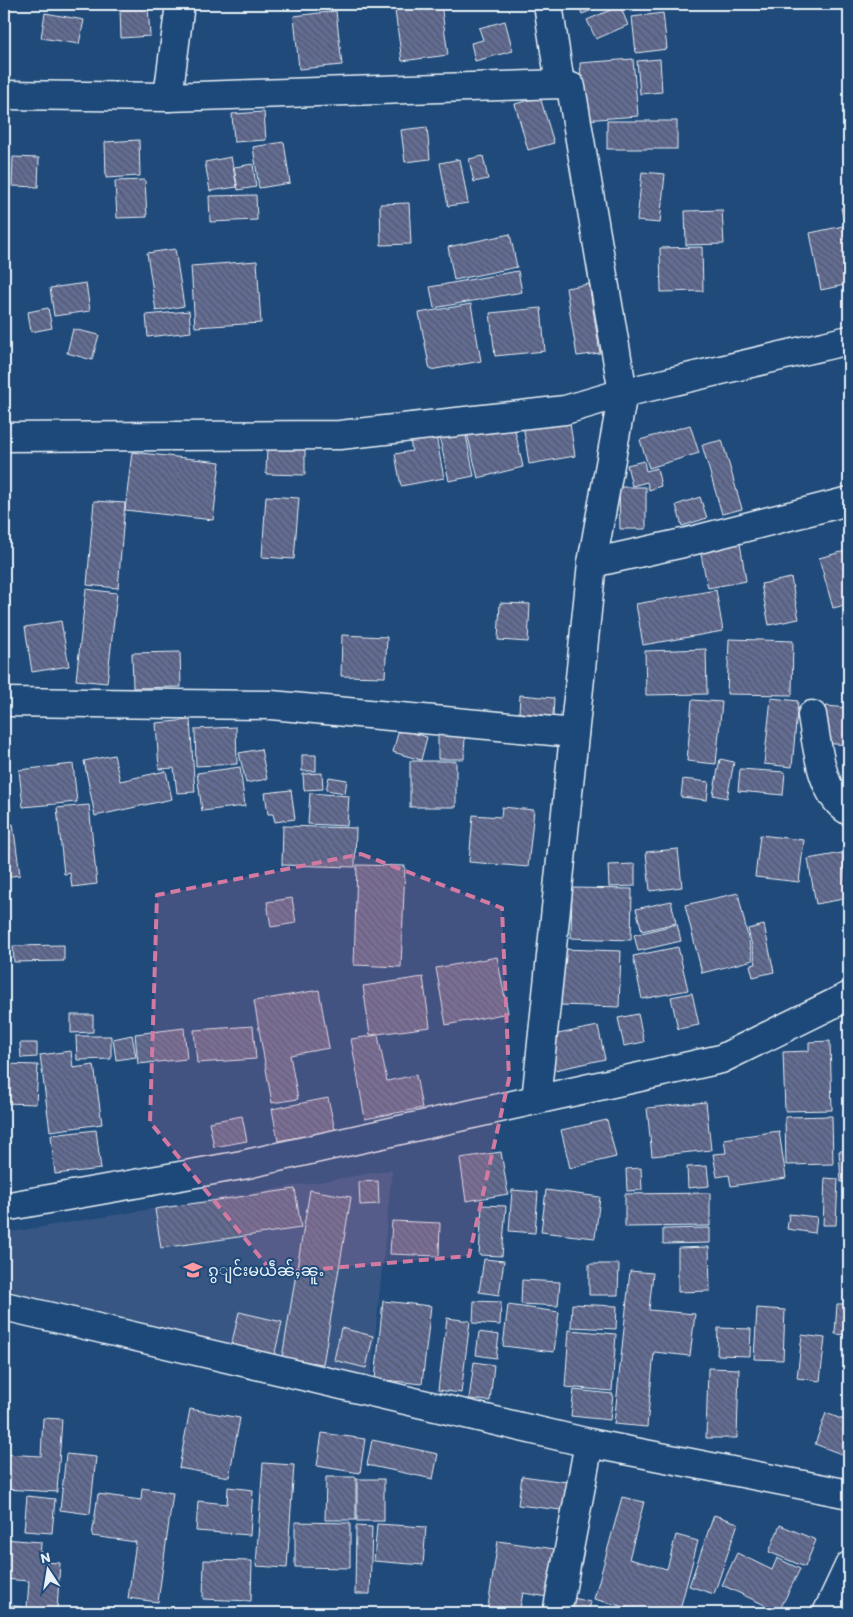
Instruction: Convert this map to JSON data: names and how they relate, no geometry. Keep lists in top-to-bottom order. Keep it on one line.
{"places":{"school or university":["ၵွျင်းမယဵၼ်ႇၼူႉ"]},"north":"top"}
